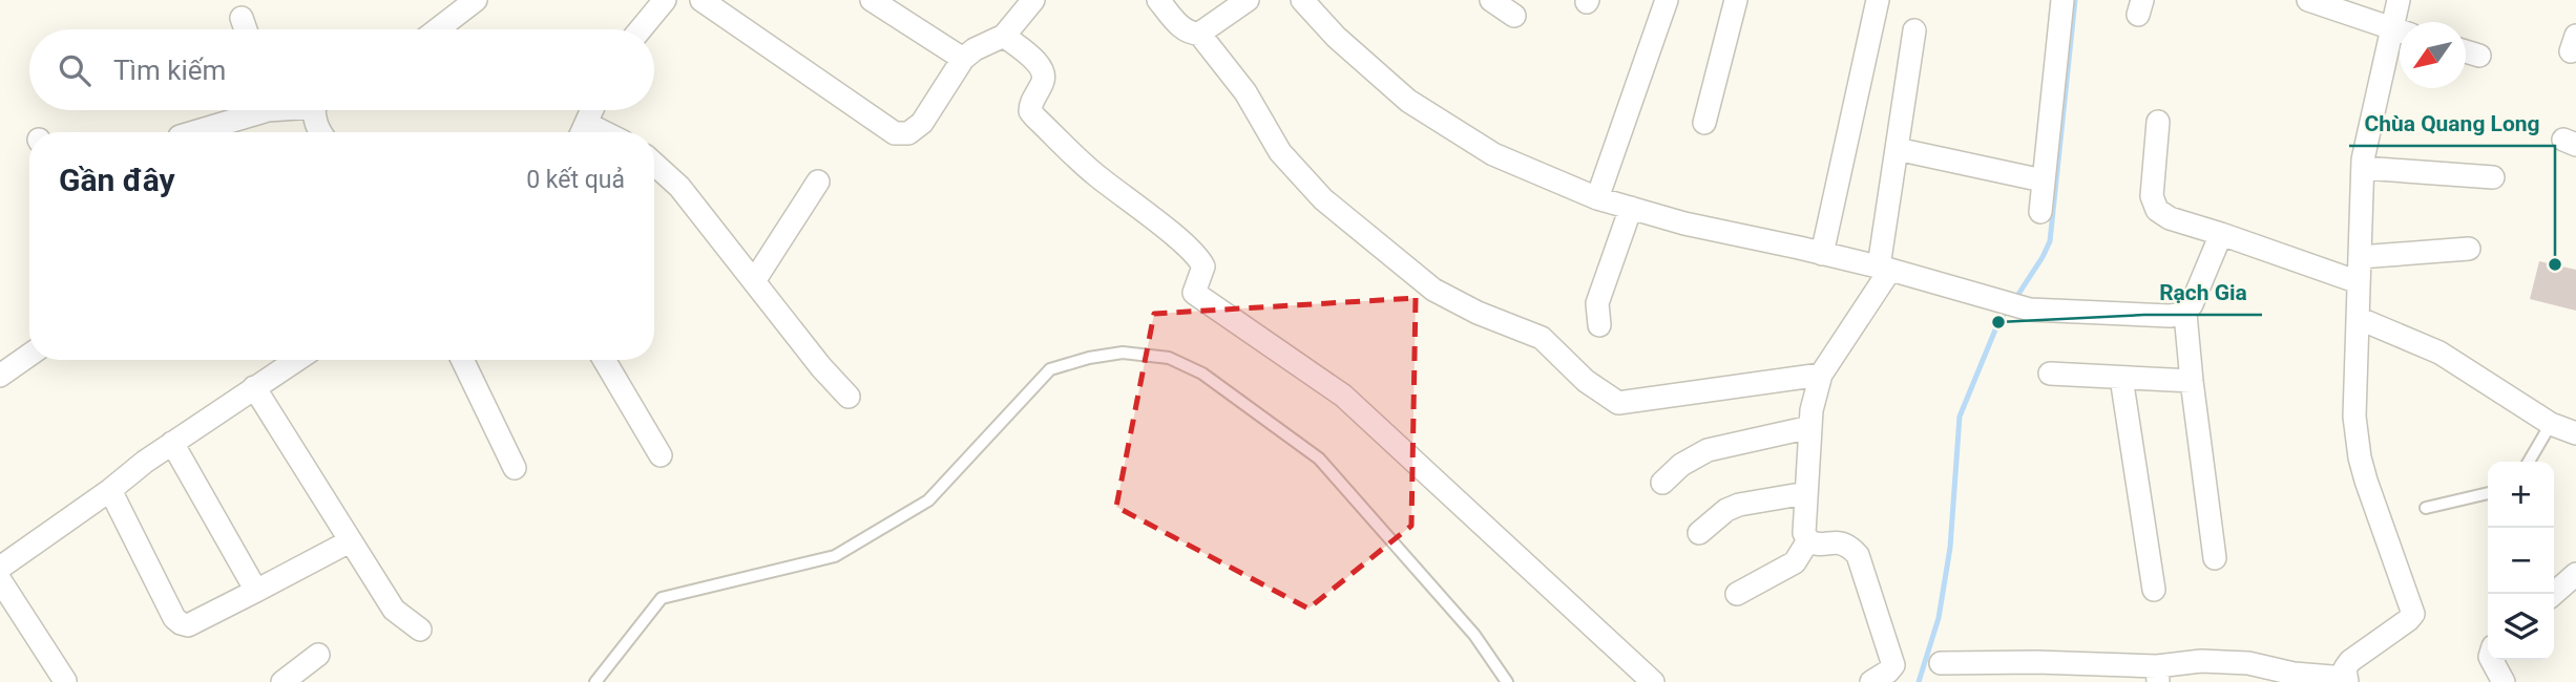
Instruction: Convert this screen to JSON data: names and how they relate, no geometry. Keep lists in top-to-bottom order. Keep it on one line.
{"places":["Chùa Quang Long","Rạch Gia"],"north":"bottom left","page":{"search":"Tìm kiếm","heading":["Gần đây","0 kết quả"],"map_buttons":["+","−"]}}
